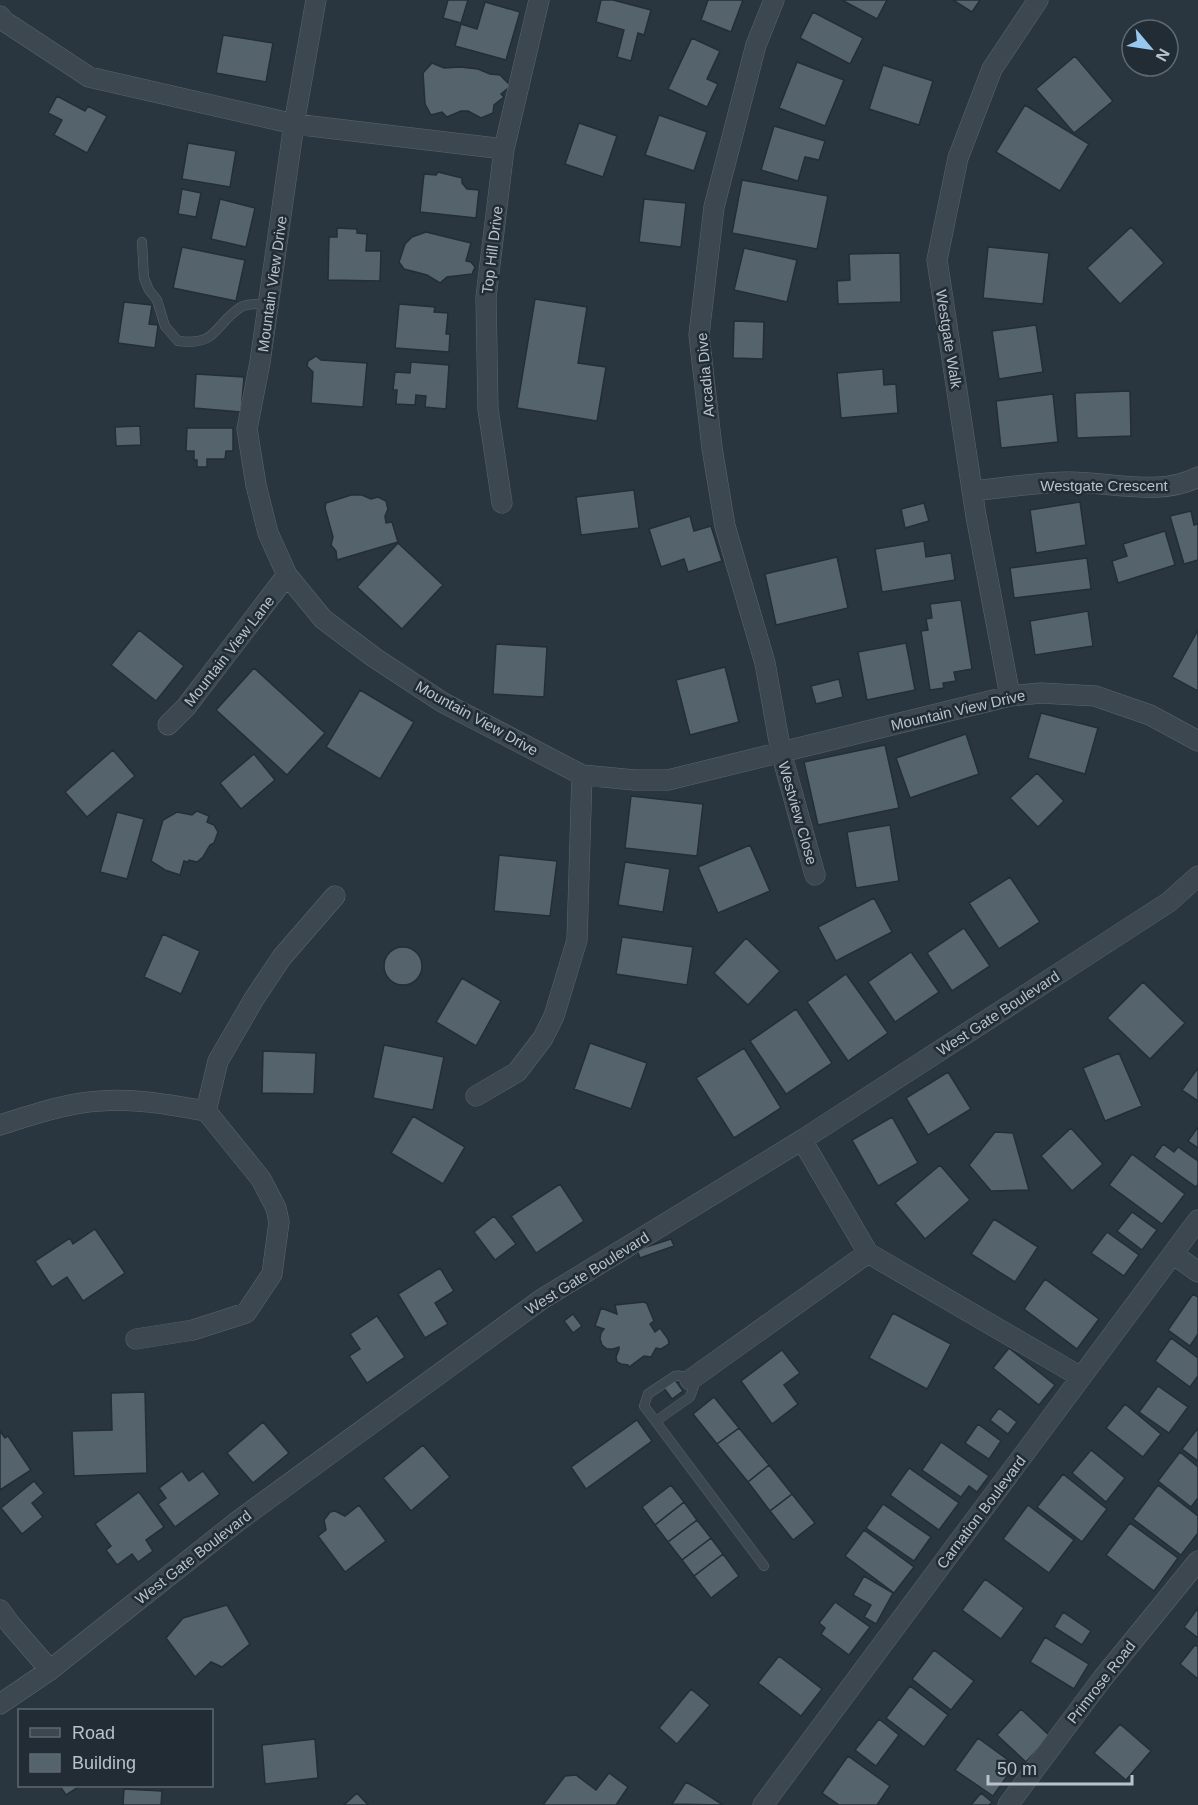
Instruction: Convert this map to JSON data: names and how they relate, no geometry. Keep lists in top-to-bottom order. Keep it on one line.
{"streets":{"street":["Top Hill Drive","Mountain View Drive","Westgate Walk","Arcadia Dive","Westgate Crescent","Mountain View Lane","Westview Close","West Gate Boulevard","Carnation Boulevard","Primrose Road"]},"crossings":[["Mountain View Drive","Westgate Walk"],["Mountain View Drive","Arcadia Dive"],["Mountain View Drive","Mountain View Lane"],["Mountain View Drive","Westview Close"],["Westgate Walk","Westgate Crescent"],["Arcadia Dive","Westview Close"]],"legend":["Road","Building"],"scale_bar":"50 m","north":"bottom right"}
